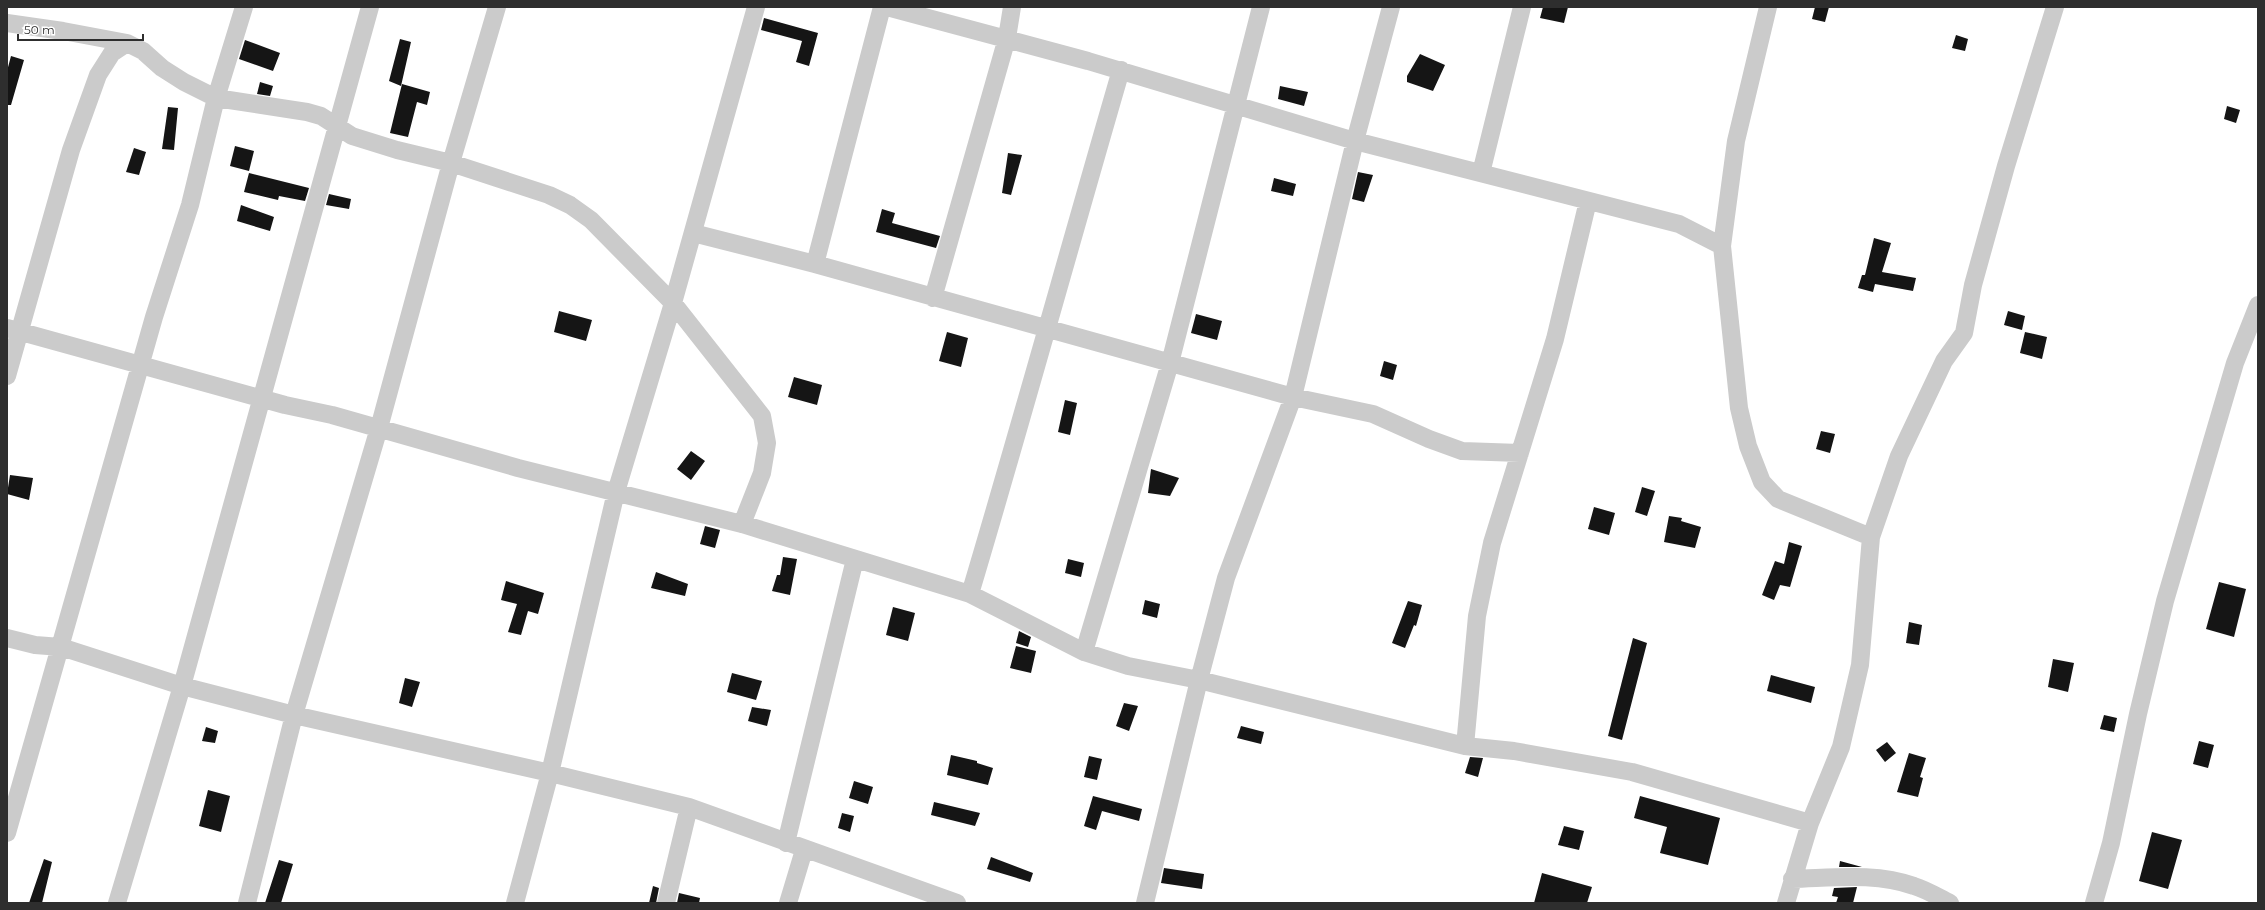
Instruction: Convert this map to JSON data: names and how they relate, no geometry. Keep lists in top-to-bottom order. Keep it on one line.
{"scale_bar":"50 m"}
